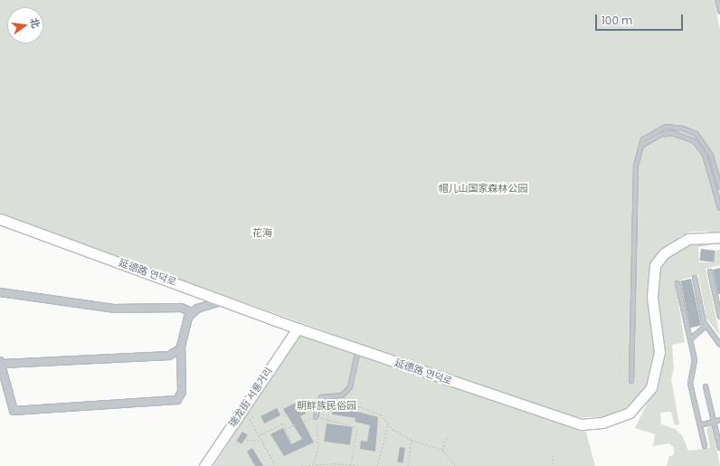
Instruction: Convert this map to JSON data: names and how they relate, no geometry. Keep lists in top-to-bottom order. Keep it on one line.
{"streets":{"main road":["延德路 연덕로","瑞龙街 서룡거리"]},"crossings":[["延德路 연덕로","瑞龙街 서룡거리"]],"parks":["帽儿山国家森林公园","花海","朝鲜族民俗园"],"scale_bar":"100 m","north":"right"}
